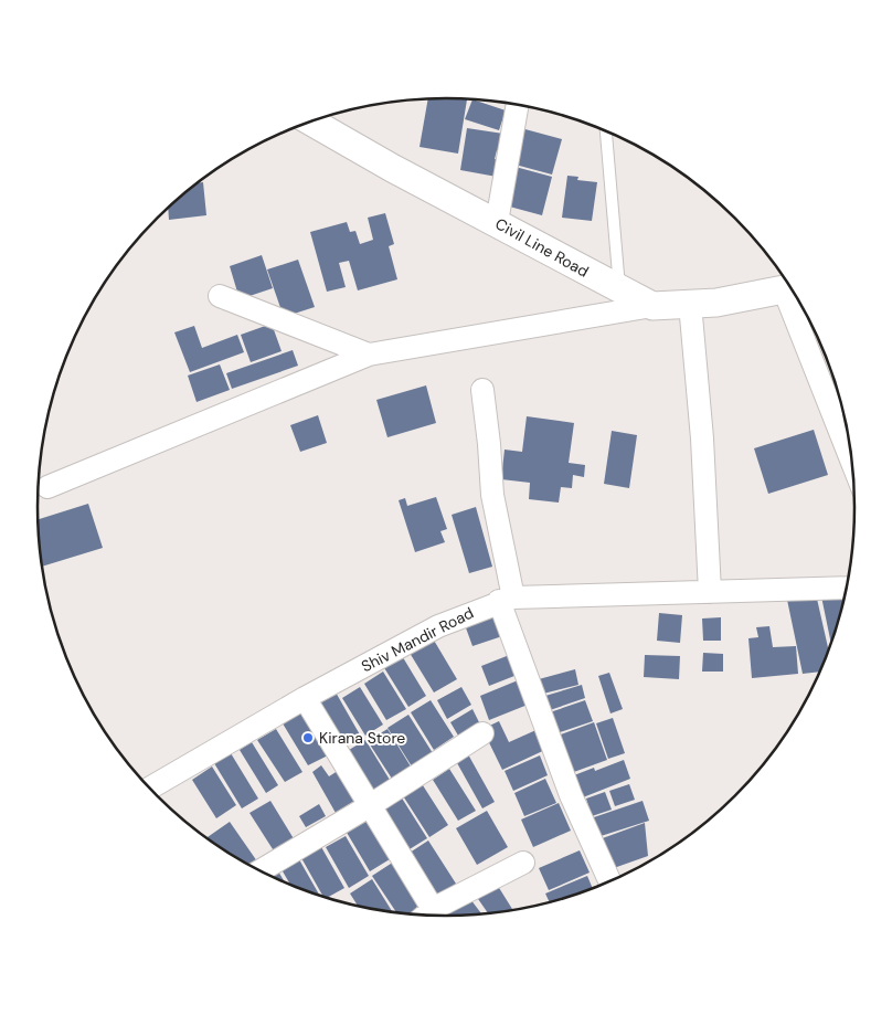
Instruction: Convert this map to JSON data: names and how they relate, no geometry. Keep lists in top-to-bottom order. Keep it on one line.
{"streets":{"street":["Civil Line Road","Shiv Mandir Road"]},"places":["Kirana Store"]}
